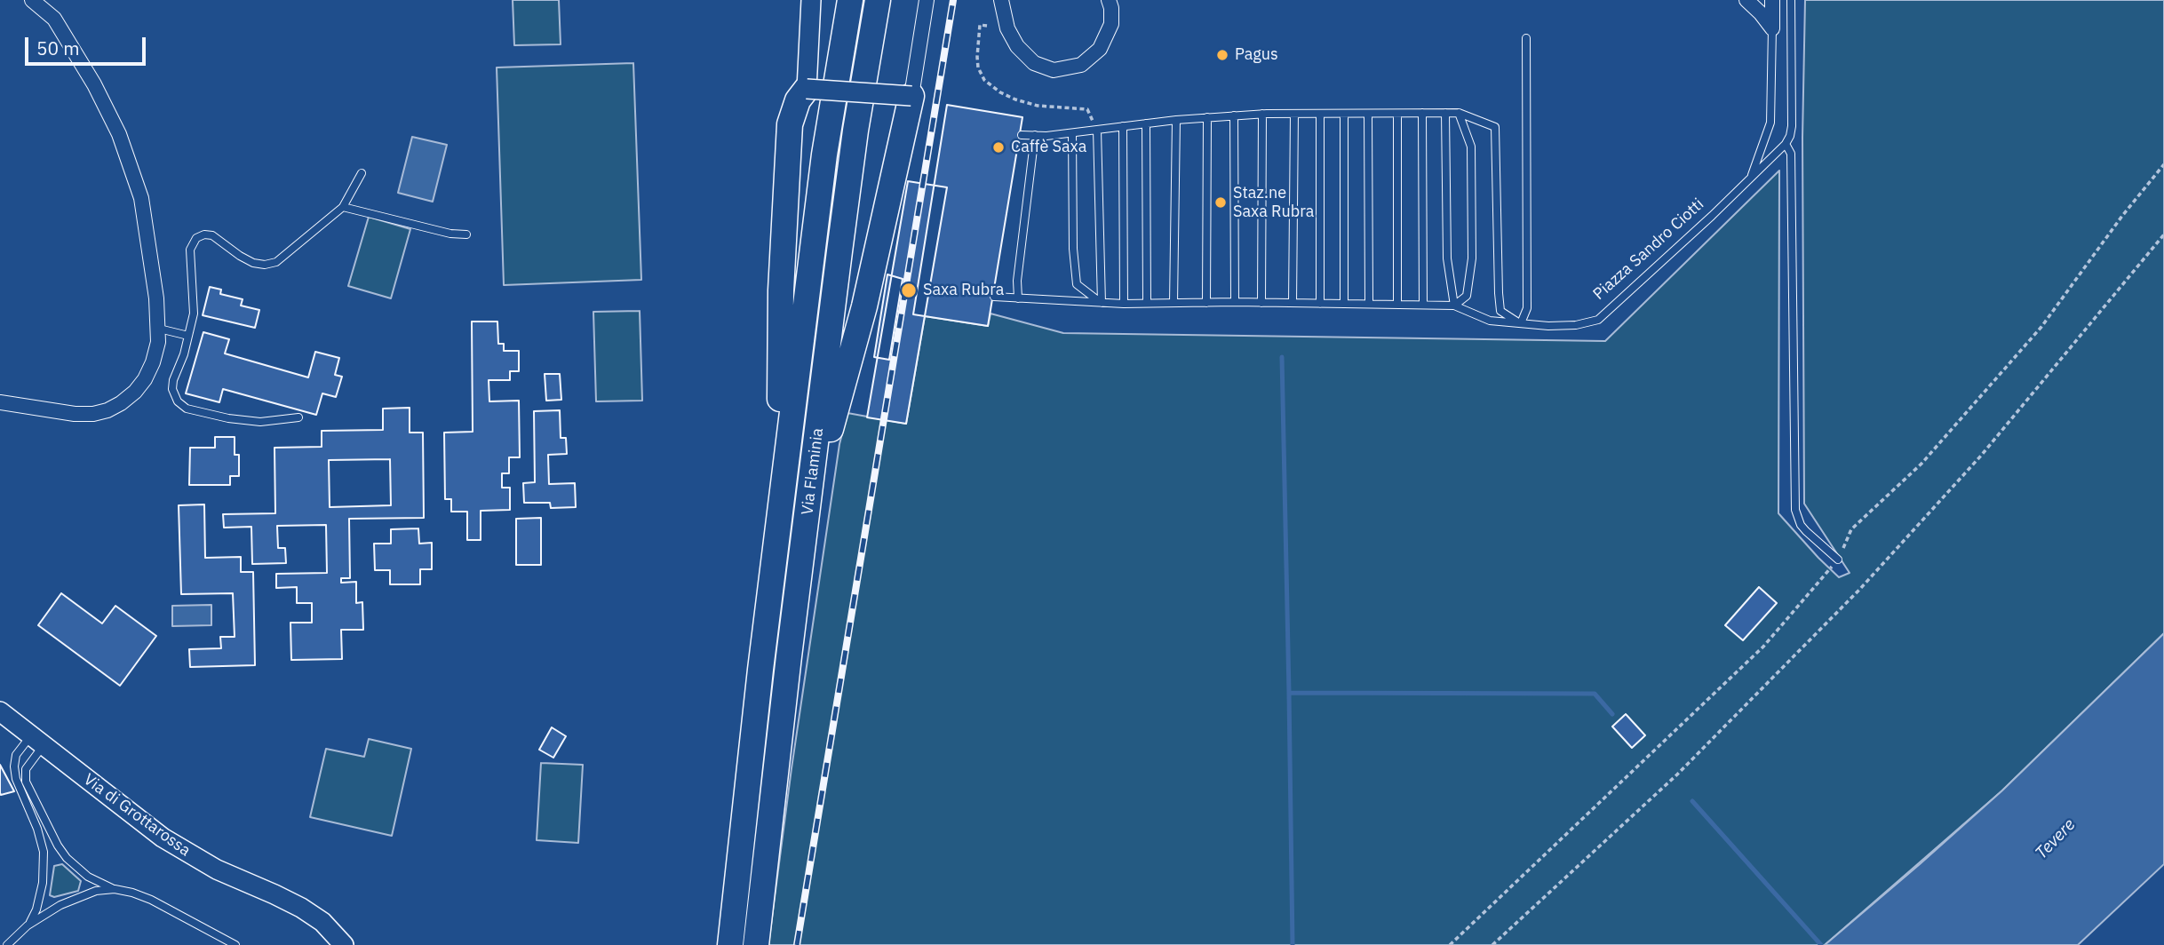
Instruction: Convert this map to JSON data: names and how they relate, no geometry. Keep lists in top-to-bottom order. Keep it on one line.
{"streets":{"highway":["Via Flaminia"],"street":["Piazza Sandro Ciotti","Via di Grottarossa"]},"water":["Tevere"],"places":["Pagus","Caffè Saxa","Staz.ne Saxa Rubra","Saxa Rubra"],"scale_bar":"50 m"}
